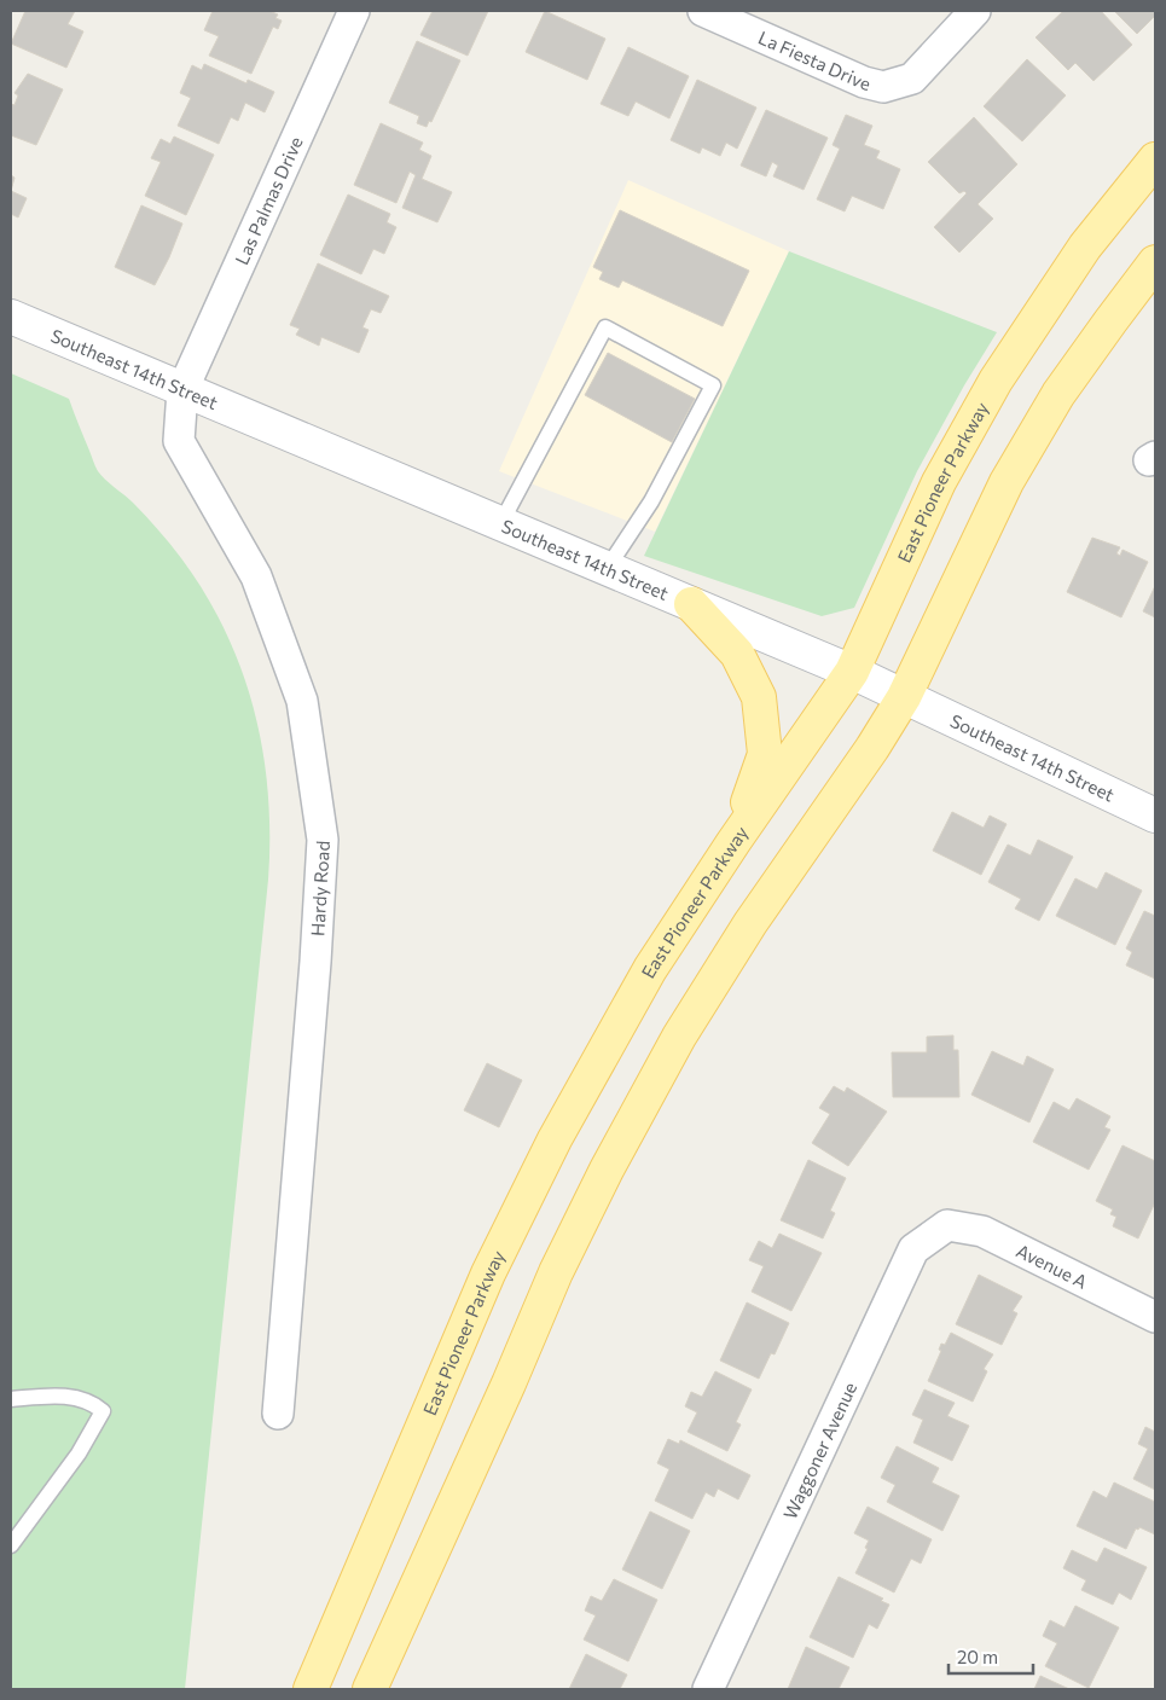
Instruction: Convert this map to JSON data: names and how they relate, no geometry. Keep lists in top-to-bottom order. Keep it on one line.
{"streets":{"main road":["East Pioneer Parkway"],"street":["La Fiesta Drive","Las Palmas Drive","Southeast 14th Street","Hardy Road","Avenue A","Waggoner Avenue"]},"crossings":[["Las Palmas Drive","Southeast 14th Street"],["Las Palmas Drive","Hardy Road"],["Southeast 14th Street","East Pioneer Parkway"],["Southeast 14th Street","Hardy Road"],["Avenue A","Waggoner Avenue"]],"scale_bar":"20 m"}
